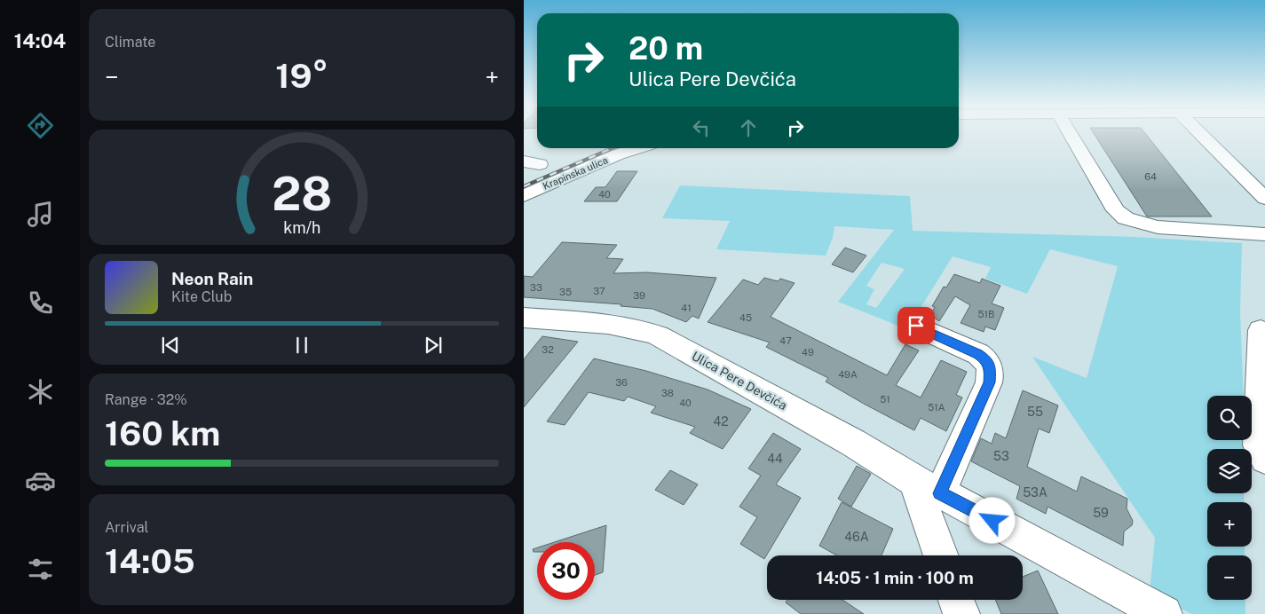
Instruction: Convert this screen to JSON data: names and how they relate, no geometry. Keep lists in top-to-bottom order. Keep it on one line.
{"streets":{"street":["Krapinska ulica","Ulica Pere Devčića"]},"house_numbers":["64","40","33","37","35","39","41","51B","45","47","32","49","49A","36","38","51","40","51A","55","42","53","44","53A","59","46A"],"page":{"tabs":"14:04","tile":["Climate",["Range · 32%","160 km"],["Arrival","14:05"]],"turn":["20 m","Ulica Pere Devčića"],"heat":["−","19°","+"],"song":["Neon Rain","Kite Club"],"map_buttons":["+","−"],"limit":"30","trip":"14:05 · 1 min · 100 m","gauge":["28","km/h"]}}
